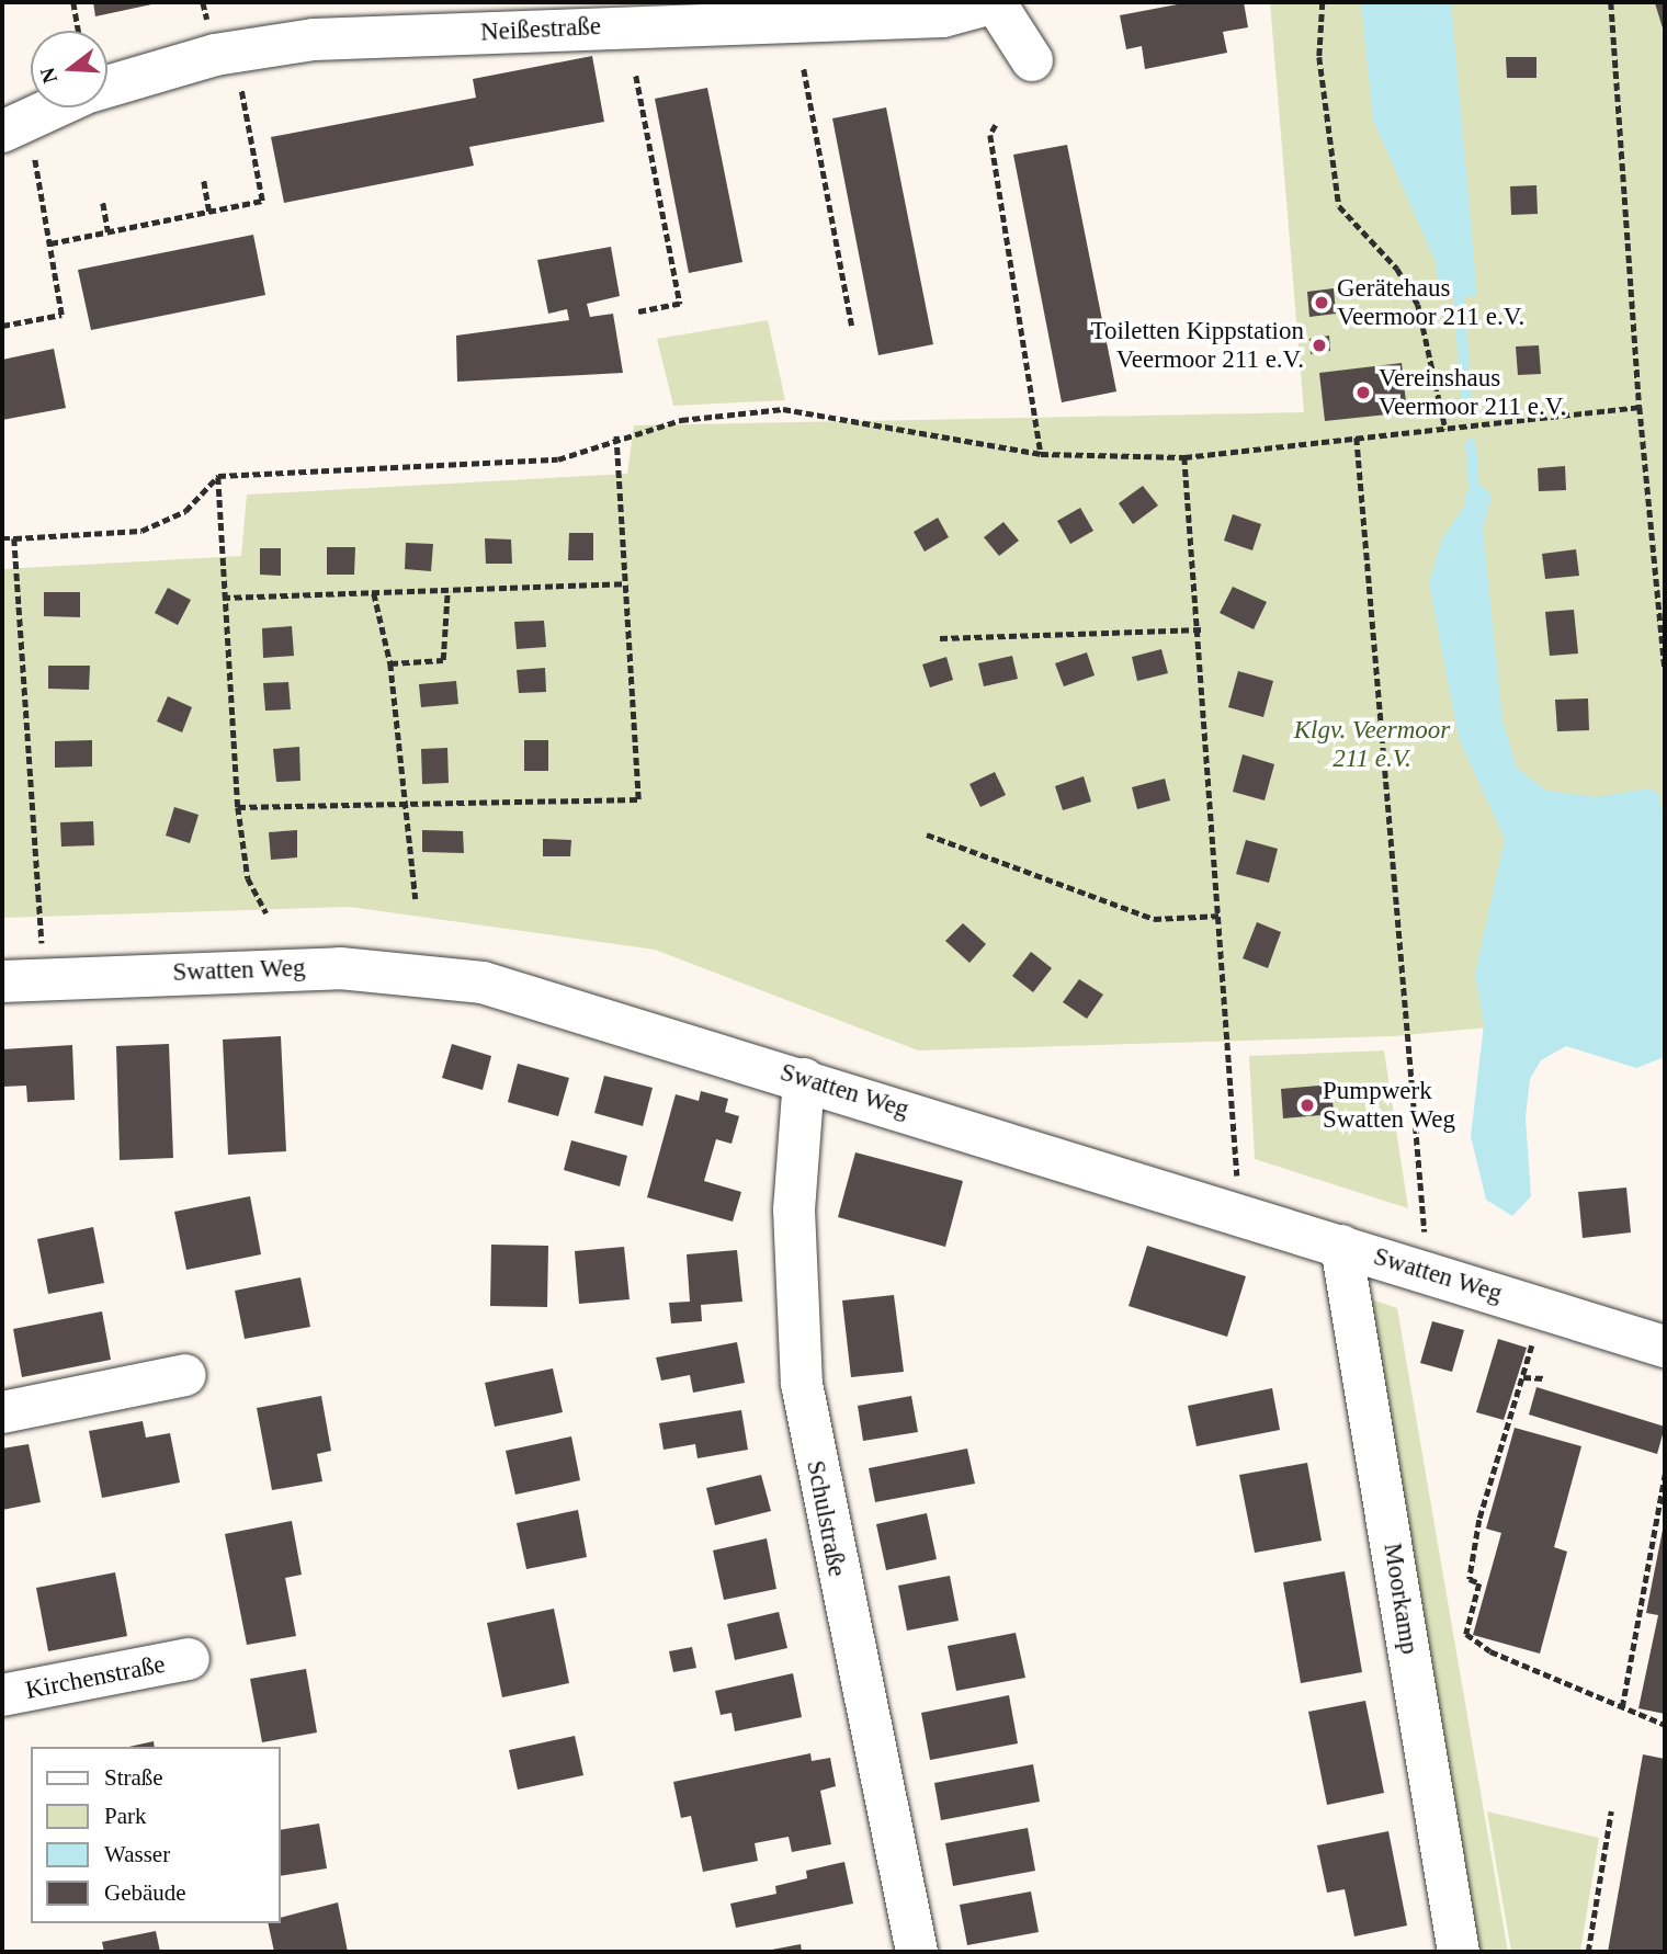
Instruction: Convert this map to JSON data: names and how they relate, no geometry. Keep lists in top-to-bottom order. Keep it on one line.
{"streets":{"street":["Neißestraße","Swatten Weg","Schulstraße","Moorkamp","Kirchenstraße"]},"crossings":[["Swatten Weg","Schulstraße"],["Swatten Weg","Moorkamp"]],"parks":["Klgv. Veermoor 211 e.V."],"places":["Gerätehaus Veermoor 211 e.V.","Toiletten Kippstation Veermoor 211 e.V.","Vereinshaus Veermoor 211 e.V.","Pumpwerk Swatten Weg"],"legend":["Straße","Park","Wasser","Gebäude"],"north":"left"}
